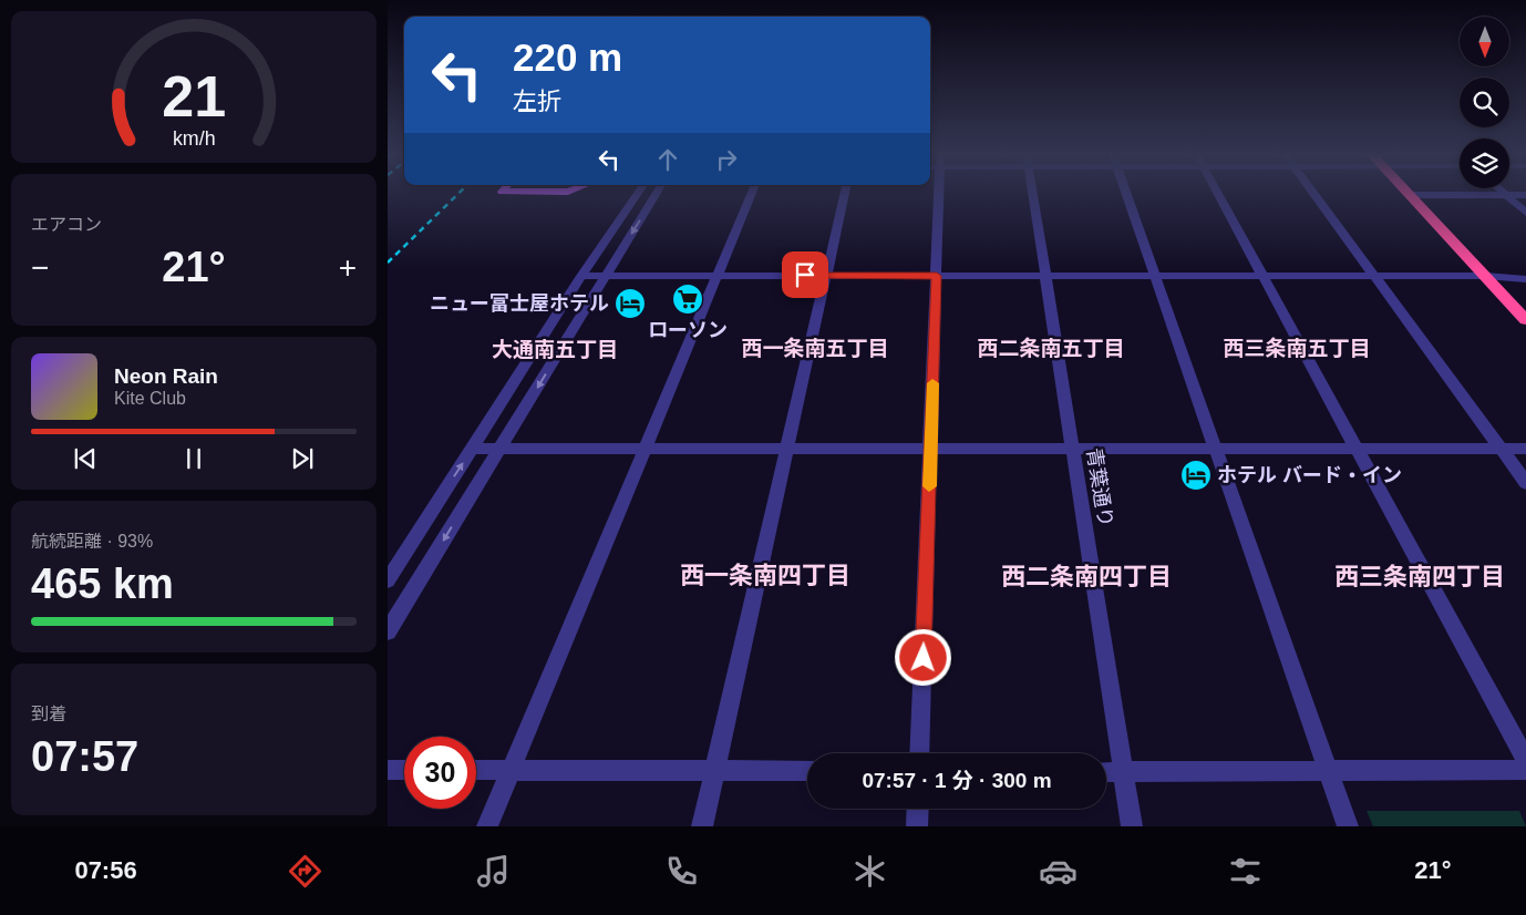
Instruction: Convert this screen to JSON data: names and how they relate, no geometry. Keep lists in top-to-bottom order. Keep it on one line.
{"streets":{"street":["青葉通り"]},"districts":["西一条南五丁目","西二条南五丁目","西三条南五丁目","大通南五丁目","西一条南四丁目","西二条南四丁目","西三条南四丁目"],"places":{"supermarket":["ローソン"],"hotel":["ニュー富士屋ホテル","ホテル バード・イン"]},"north":"bottom","page":{"turn":["220 m","左折"],"tile":["エアコン",["航続距離 · 93%","465 km"],["到着","07:57"]],"heat":["−","21°","+"],"song":["Neon Rain","Kite Club"],"limit":"30","trip":"07:57 · 1 分 · 300 m","tabs":["07:56","21°"],"gauge":["21","km/h"]}}
